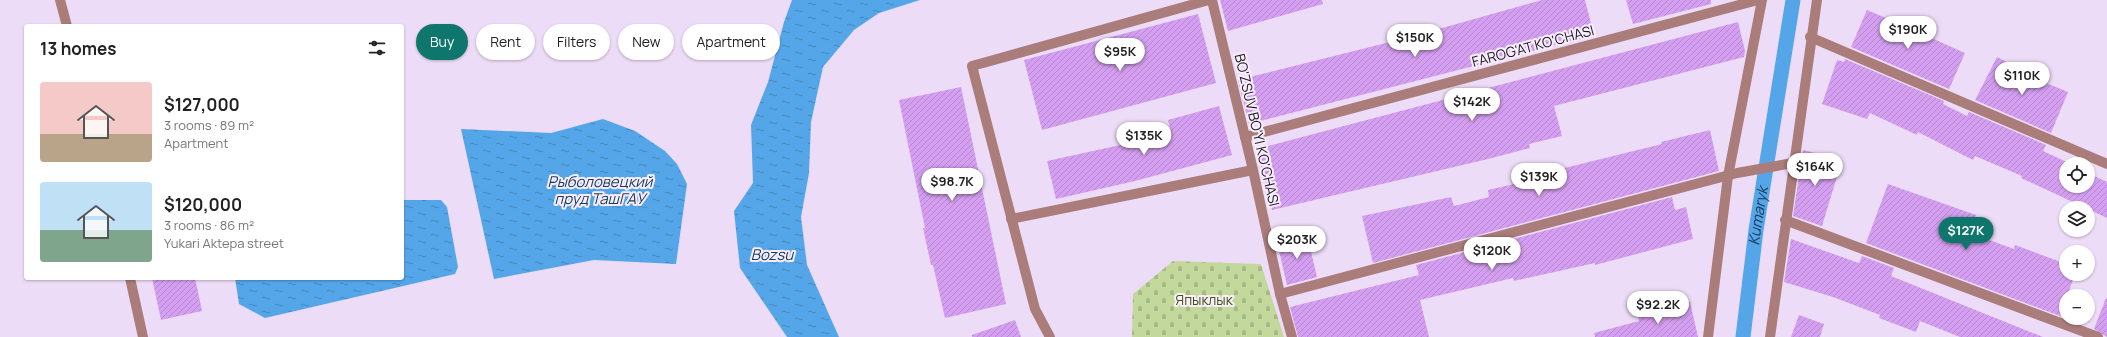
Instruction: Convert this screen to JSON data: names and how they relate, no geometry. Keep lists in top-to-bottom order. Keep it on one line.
{"streets":{"street":["FAROG'AT KO'CHASI","BO'ZSUV BO'YI KO'CHASI"]},"crossings":[["FAROG'AT KO'CHASI","BO'ZSUV BO'YI KO'CHASI"]],"water":["Рыболовецкий пруд ТашГАУ","Kumaryk","Bozsu"],"parks":["Япыклык"],"page":{"price":["$190K","$150K","$95K","$110K","$142K","$135K","$164K","$139K","$98.7K","$127K","$203K","$120K","$92.2K"],"chip":["Buy","Rent","Filters","New","Apartment"],"heading":"13 homes","list":[{"name":"$127,000","note":"3 rooms · 89 m² · Apartment"},{"name":"$120,000","note":"3 rooms · 86 m² · Yukari Aktepa street"}],"map_buttons":["+","−"]}}
